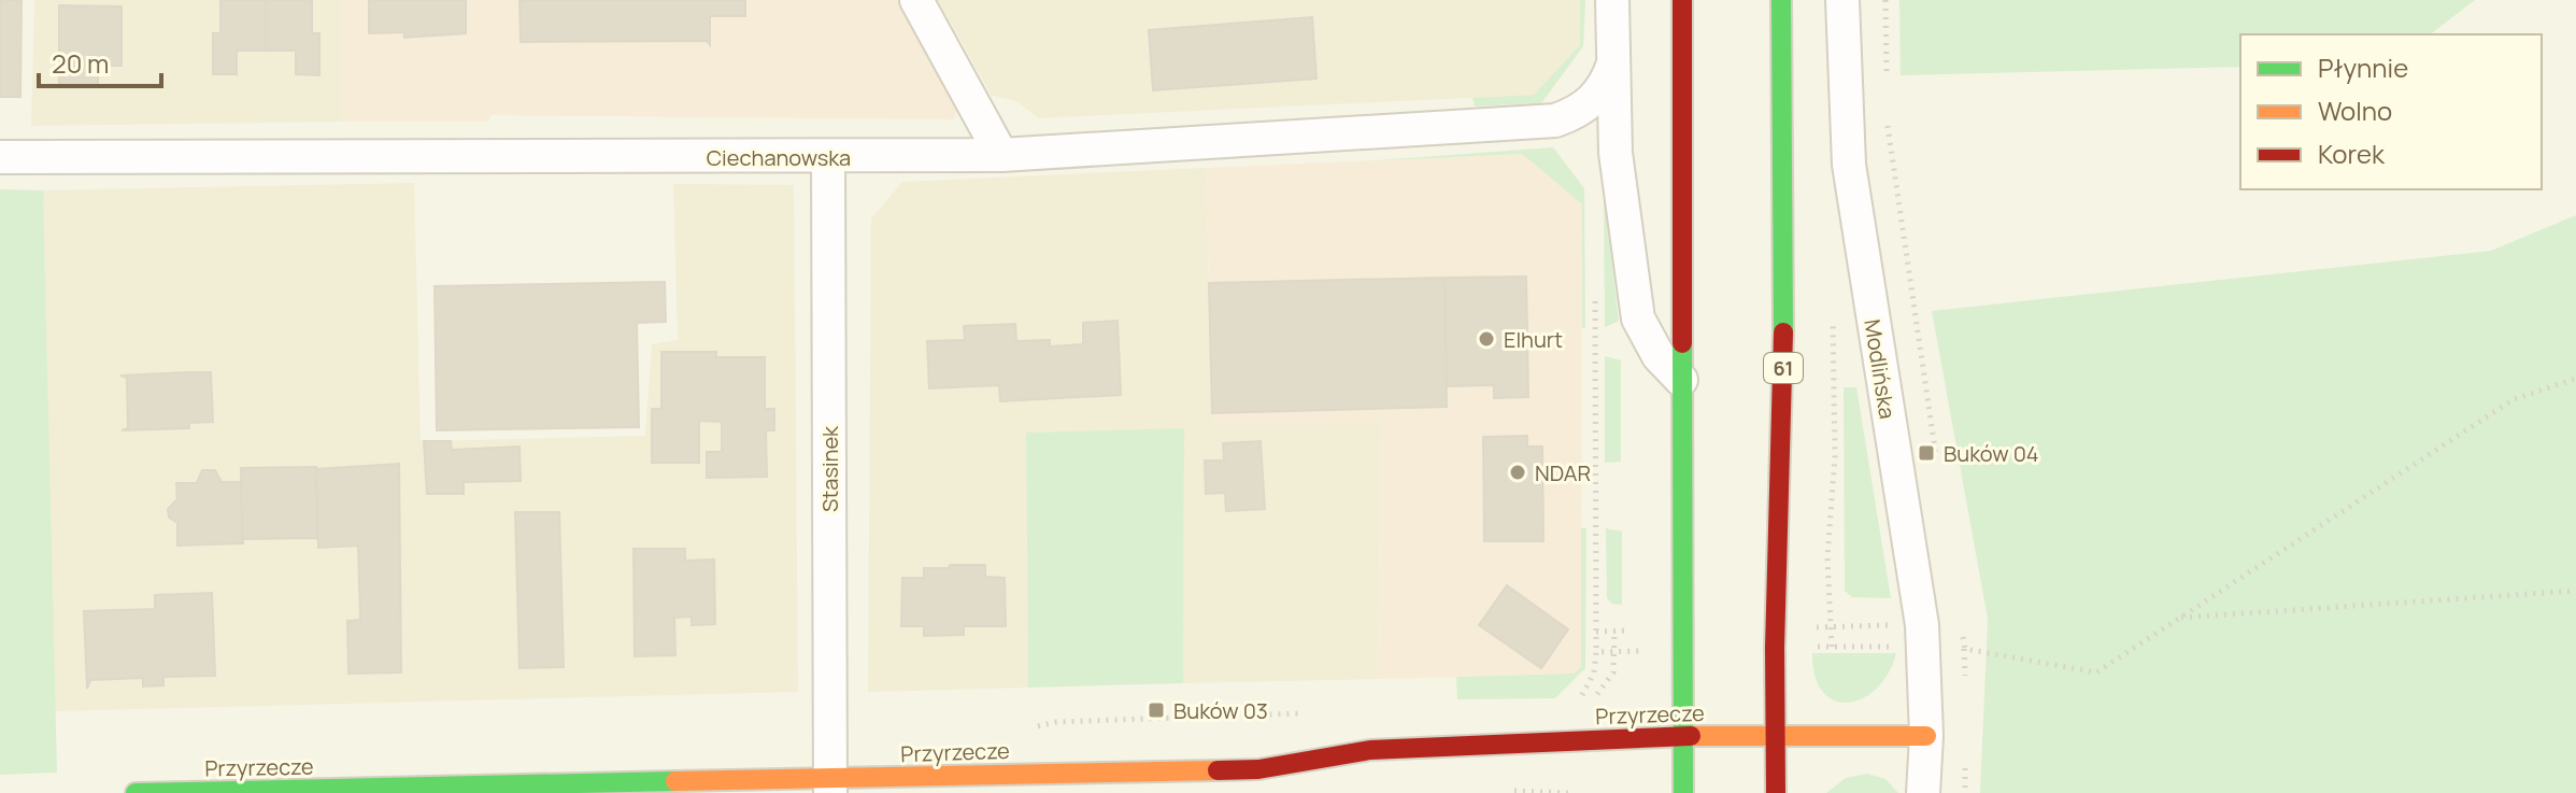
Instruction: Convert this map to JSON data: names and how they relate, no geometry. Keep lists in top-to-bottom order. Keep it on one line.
{"streets":{"street":["Ciechanowska","61","Modlińska","Stasinek","Przyrzecze"]},"crossings":[["Ciechanowska","Stasinek"],["61","Przyrzecze"],["Stasinek","Przyrzecze"]],"places":{"other":["Elhurt","NDAR"],"transit":["Buków 04","Buków 03"]},"legend":["Płynnie","Wolno","Korek"],"scale_bar":"20 m"}
